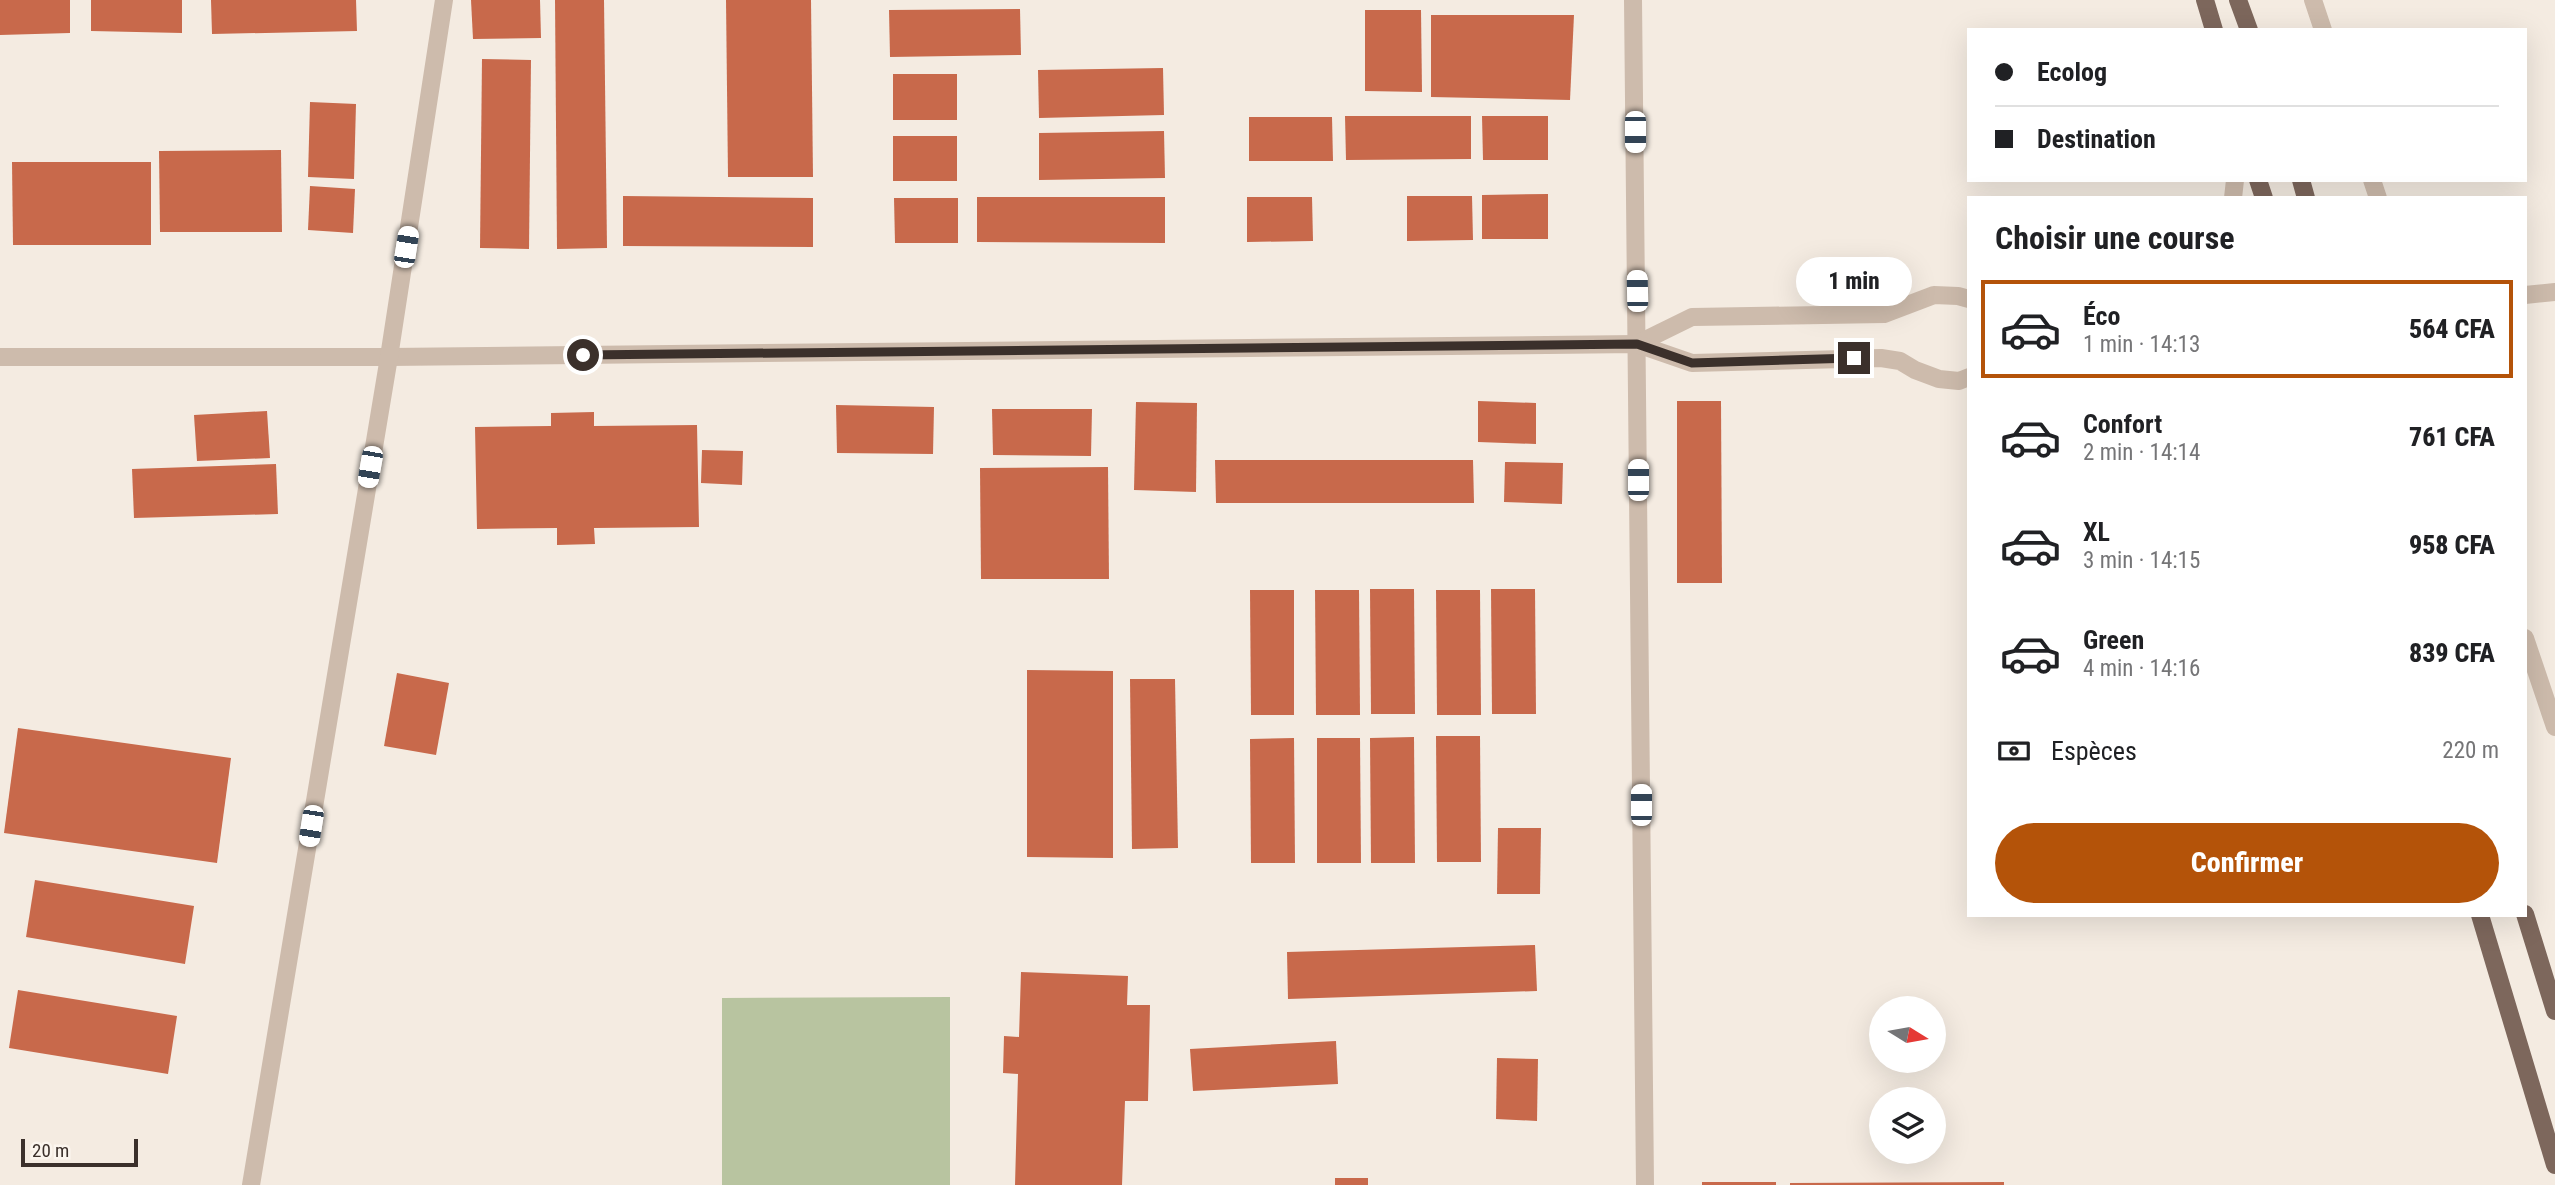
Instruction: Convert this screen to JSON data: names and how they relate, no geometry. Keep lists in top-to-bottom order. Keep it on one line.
{"scale_bar":"20 m","north":"right","page":{"banner":["Ecolog","Destination"],"heading":"Choisir une course","bubble":"1 min","list":[{"name":"Éco","note":"1 min · 14:13","value":"564 CFA"},{"name":"Confort","note":"2 min · 14:14","value":"761 CFA"},{"name":"XL","note":"3 min · 14:15","value":"958 CFA"},{"name":"Green","note":"4 min · 14:16","value":"839 CFA"}],"pay":["Espèces","220 m"],"buttons":"Confirmer","scale":"20 m"}}
